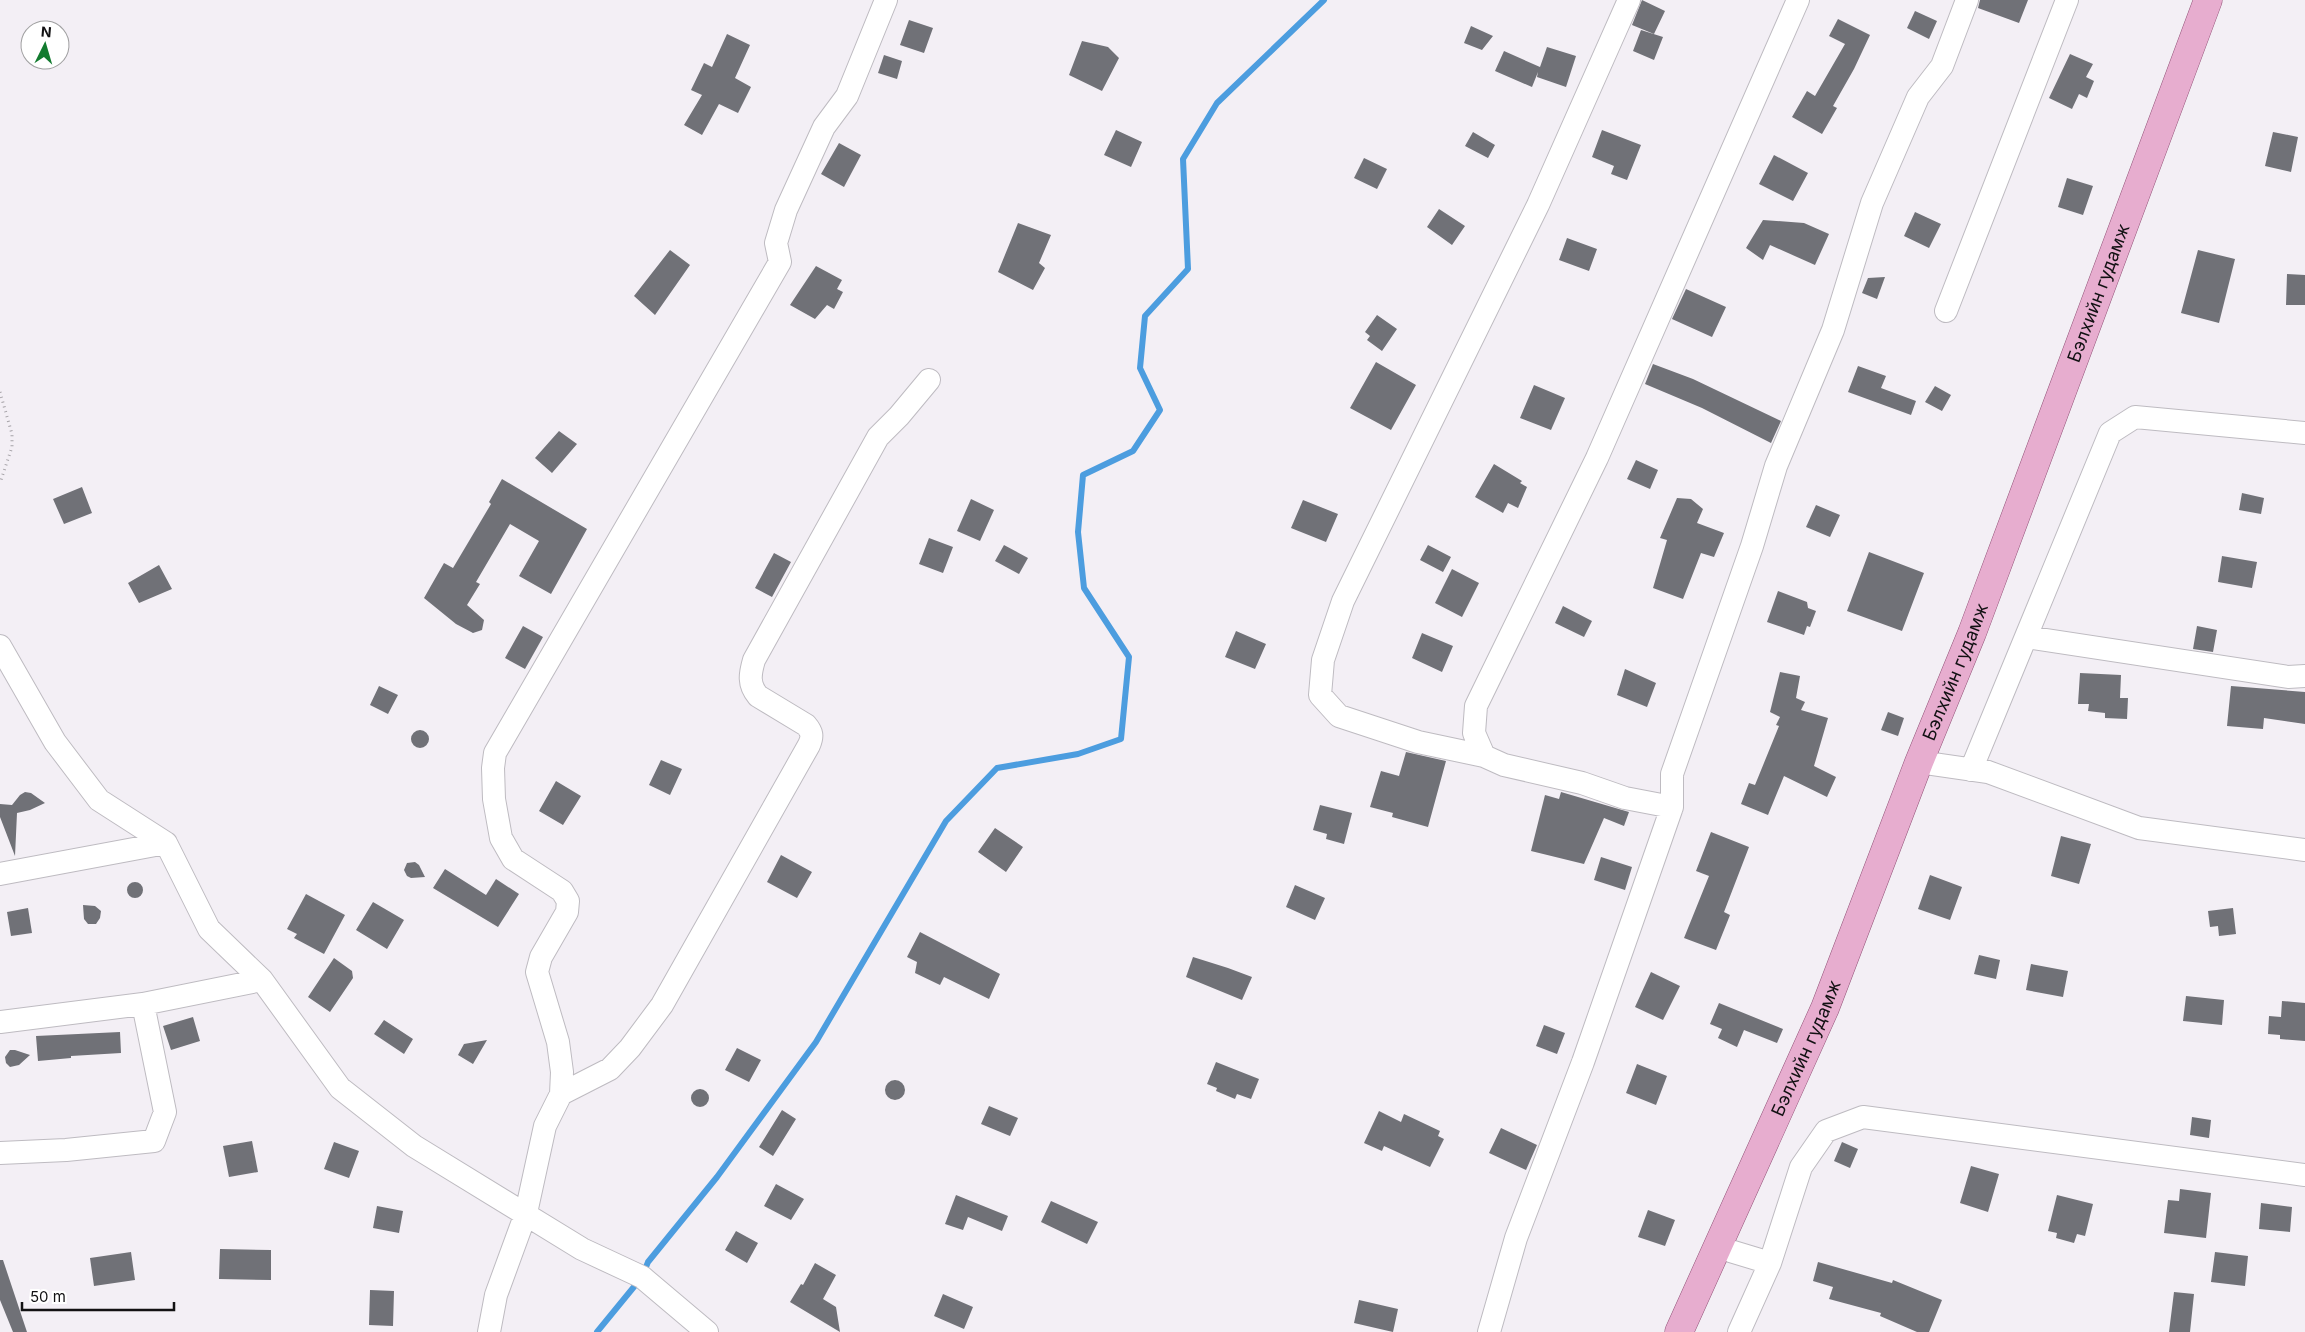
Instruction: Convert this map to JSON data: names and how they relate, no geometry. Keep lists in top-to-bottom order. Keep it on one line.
{"streets":{"main road":["Бэлхийн гудамж"]},"scale_bar":"50 m","north":"top"}
